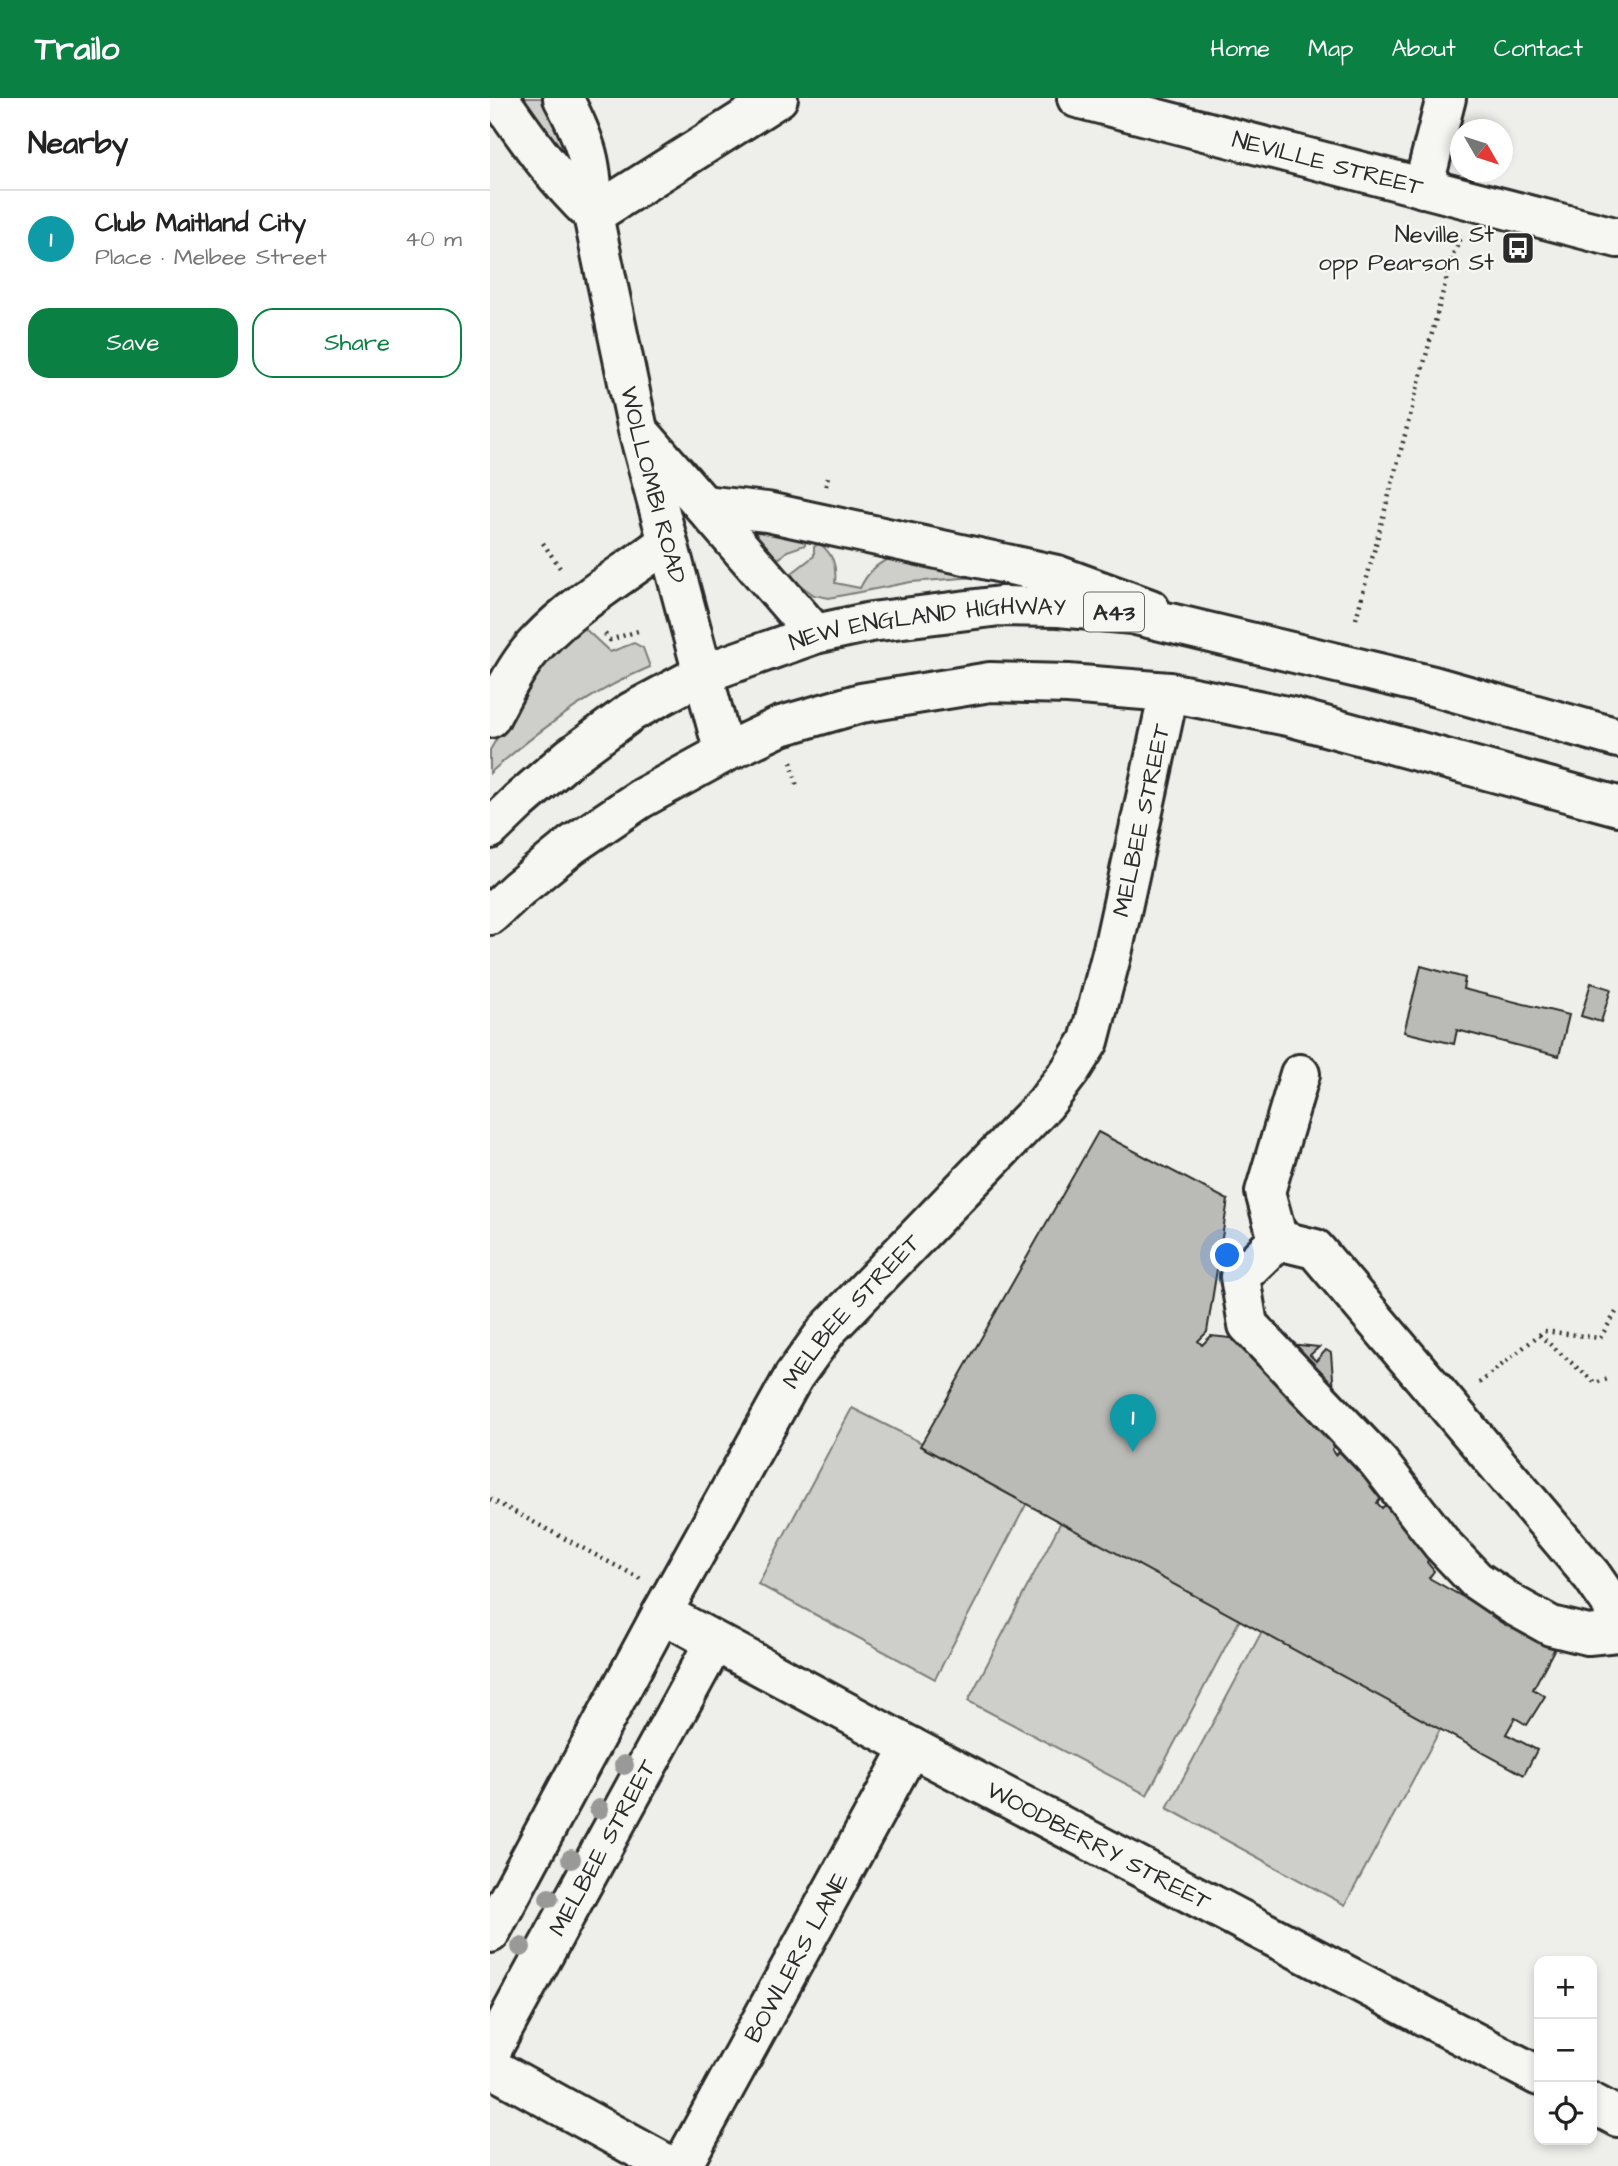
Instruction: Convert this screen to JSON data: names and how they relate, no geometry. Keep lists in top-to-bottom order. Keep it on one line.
{"streets":{"main road":["NEVILLE STREET","WOLLOMBI ROAD","A43","NEW ENGLAND HIGHWAY","MELBEE STREET","WOODBERRY STREET","BOWLERS LANE"]},"crossings":[["WOLLOMBI ROAD","NEW ENGLAND HIGHWAY"],["MELBEE STREET","WOODBERRY STREET"],["WOODBERRY STREET","BOWLERS LANE"]],"places":{"bus stop":["Neville St opp Pearson St"]},"north":"bottom right","page":{"header":"Trailo","nav":["Home","Map","About","Contact"],"heading":"Nearby","list":[{"mark":"1","name":"Club Maitland City","note":"Place · Melbee Street","value":"40 m"}],"buttons":["Save","Share"],"pins":"1","map_buttons":["+","−"]}}
